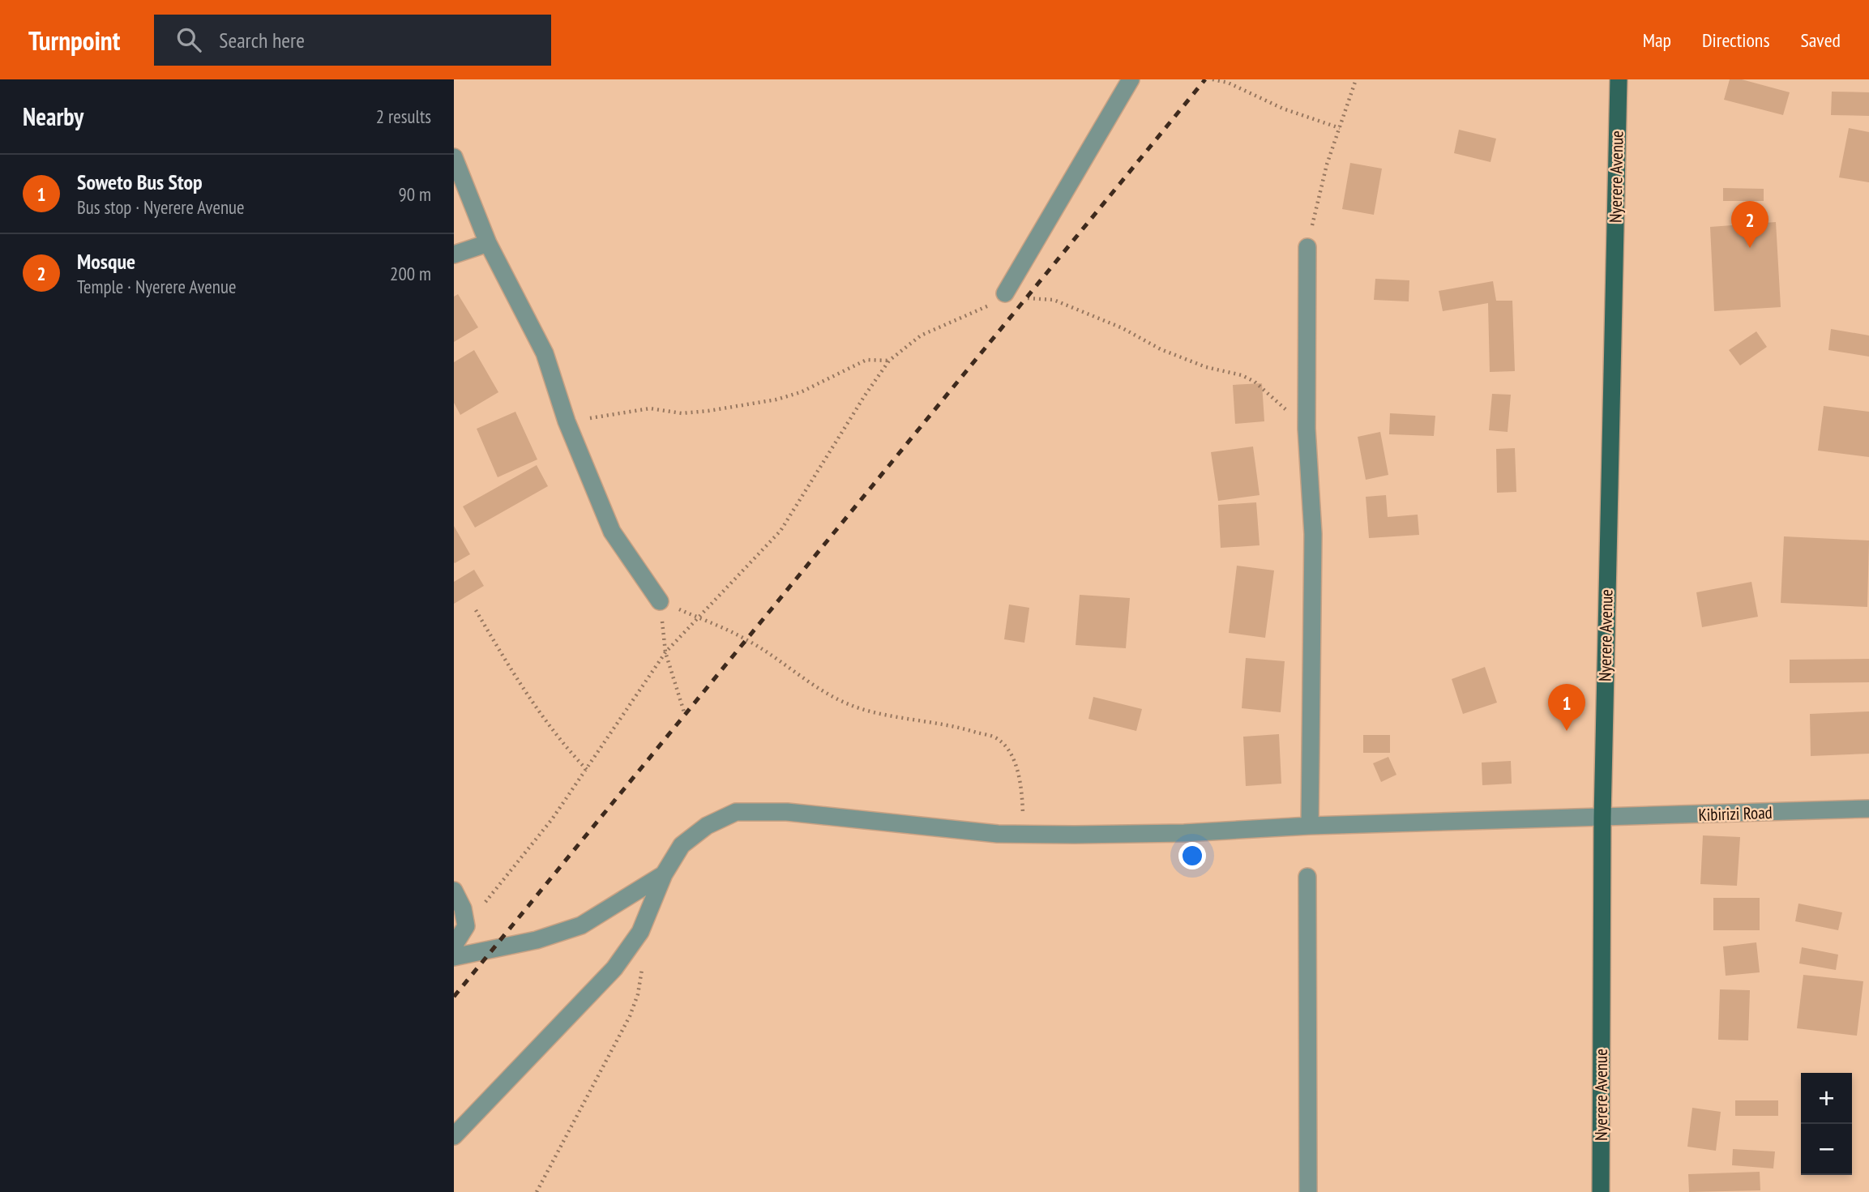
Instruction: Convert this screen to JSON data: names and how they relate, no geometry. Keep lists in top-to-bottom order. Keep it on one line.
{"streets":{"main road":["Nyerere Avenue"],"street":["Kibirizi Road"]},"crossings":[["Nyerere Avenue","Kibirizi Road"]],"page":{"header":"Turnpoint","search":"Search here","nav":["Map","Directions","Saved"],"heading":["Nearby","2 results"],"list":[{"mark":"1","name":"Soweto Bus Stop","note":"Bus stop · Nyerere Avenue","value":"90 m"},{"mark":"2","name":"Mosque","note":"Temple · Nyerere Avenue","value":"200 m"}],"pins":["2","1"],"map_buttons":["+","−"]}}
